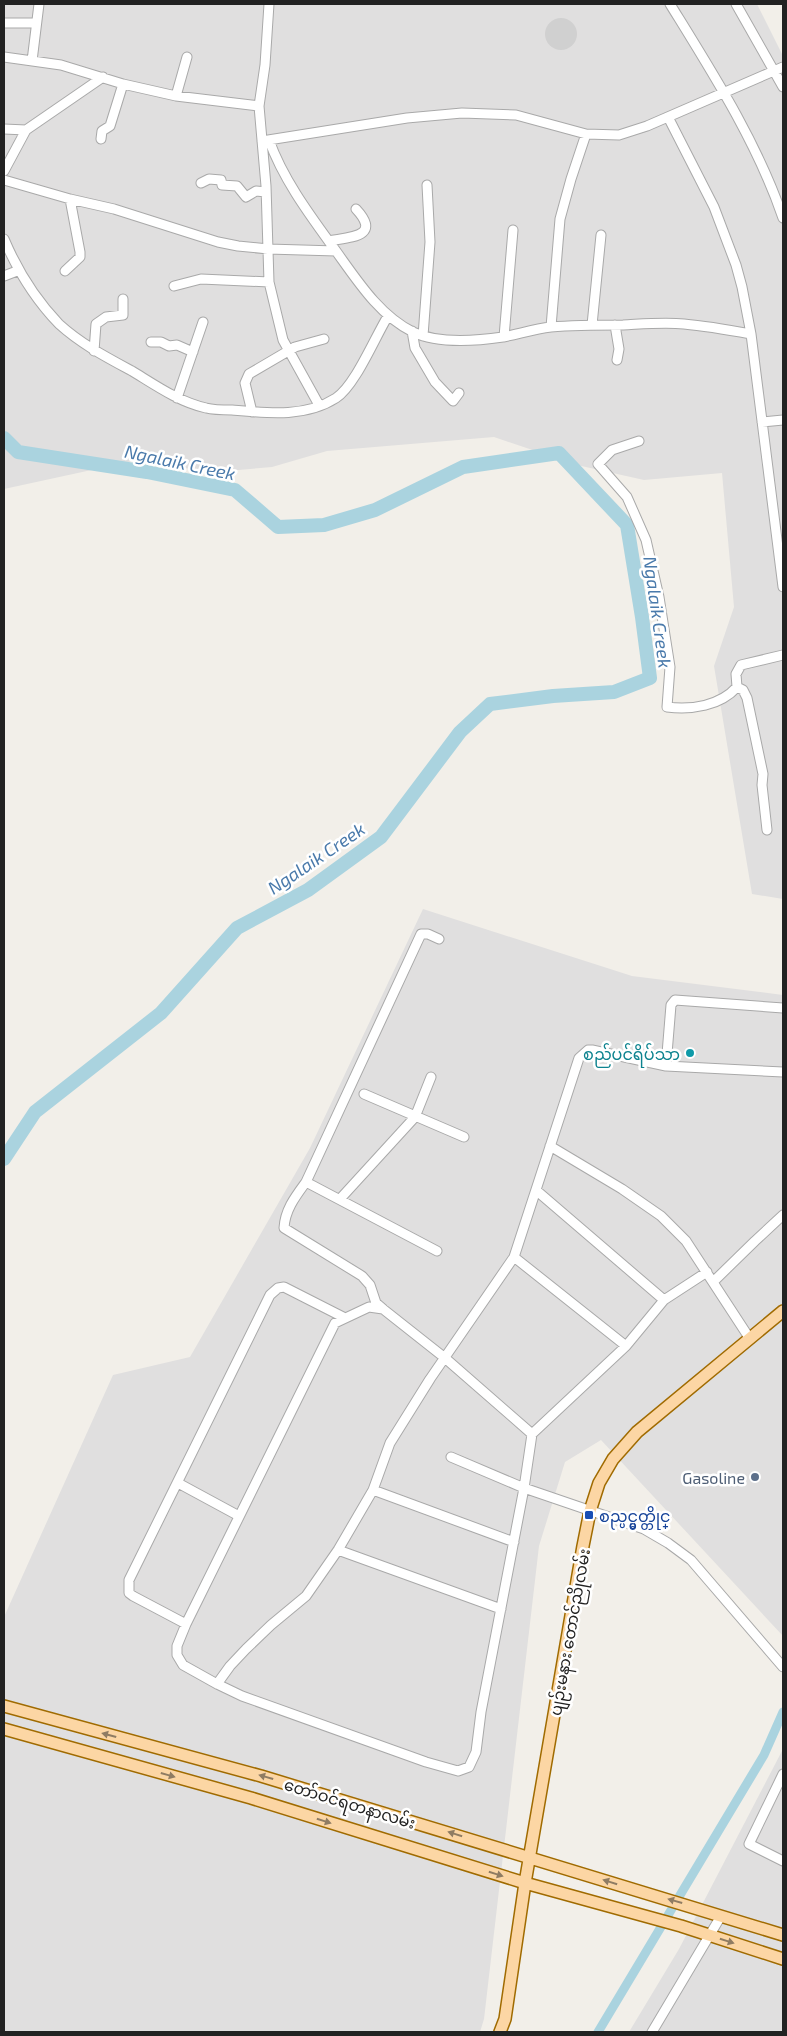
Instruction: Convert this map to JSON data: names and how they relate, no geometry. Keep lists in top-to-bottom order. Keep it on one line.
{"streets":{"main road":["ပျဉ်းမနား တောင်ညိုလမ်း","တော်ဝင်ရတနာလမ်း"]},"crossings":[["ပျဉ်းမနား တောင်ညိုလမ်း","တော်ဝင်ရတနာလမ်း"]],"water":["Ngalaik Creek"],"places":{"other":["စည်ပင်ရိပ်သာ","Gasoline"],"transit":["စည္ပင္မွတ္တိုင္"]}}
